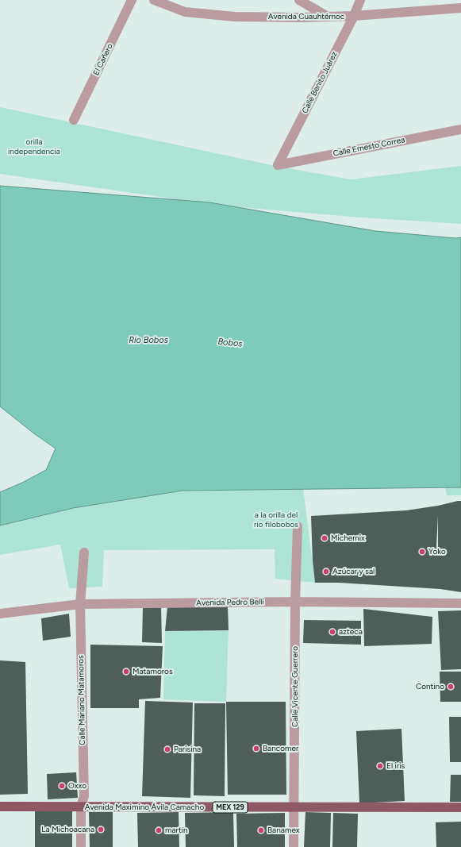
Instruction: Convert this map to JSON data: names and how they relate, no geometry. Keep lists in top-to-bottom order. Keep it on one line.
{"streets":{"main road":["Avenida Maximino Ávila Camacho","MEX 129"],"street":["Avenida Cuauhtémoc","El Cañero","Calle Benito Juárez","Calle Ernesto Correa","Avenida Pedro Belli","Calle Vicente Guerrero","Calle Mariano Matamoros"]},"crossings":[["Avenida Cuauhtémoc","Calle Benito Juárez"],["Calle Benito Juárez","Calle Ernesto Correa"],["Avenida Pedro Belli","Calle Vicente Guerrero"],["Avenida Pedro Belli","Calle Mariano Matamoros"],["Calle Vicente Guerrero","Avenida Maximino Ávila Camacho"],["Calle Mariano Matamoros","Avenida Maximino Ávila Camacho"]],"water":["Río Bobos","Bobos"],"parks":["orilla independencia","a la orilla del rio filobobos"],"places":["Michemix","Yoko","Azúcar y sal","azteca","Matamoros","Contino","Bancomer","Parisina","El iris","Oxxo","La Michoacana","martin","Banamex"]}
